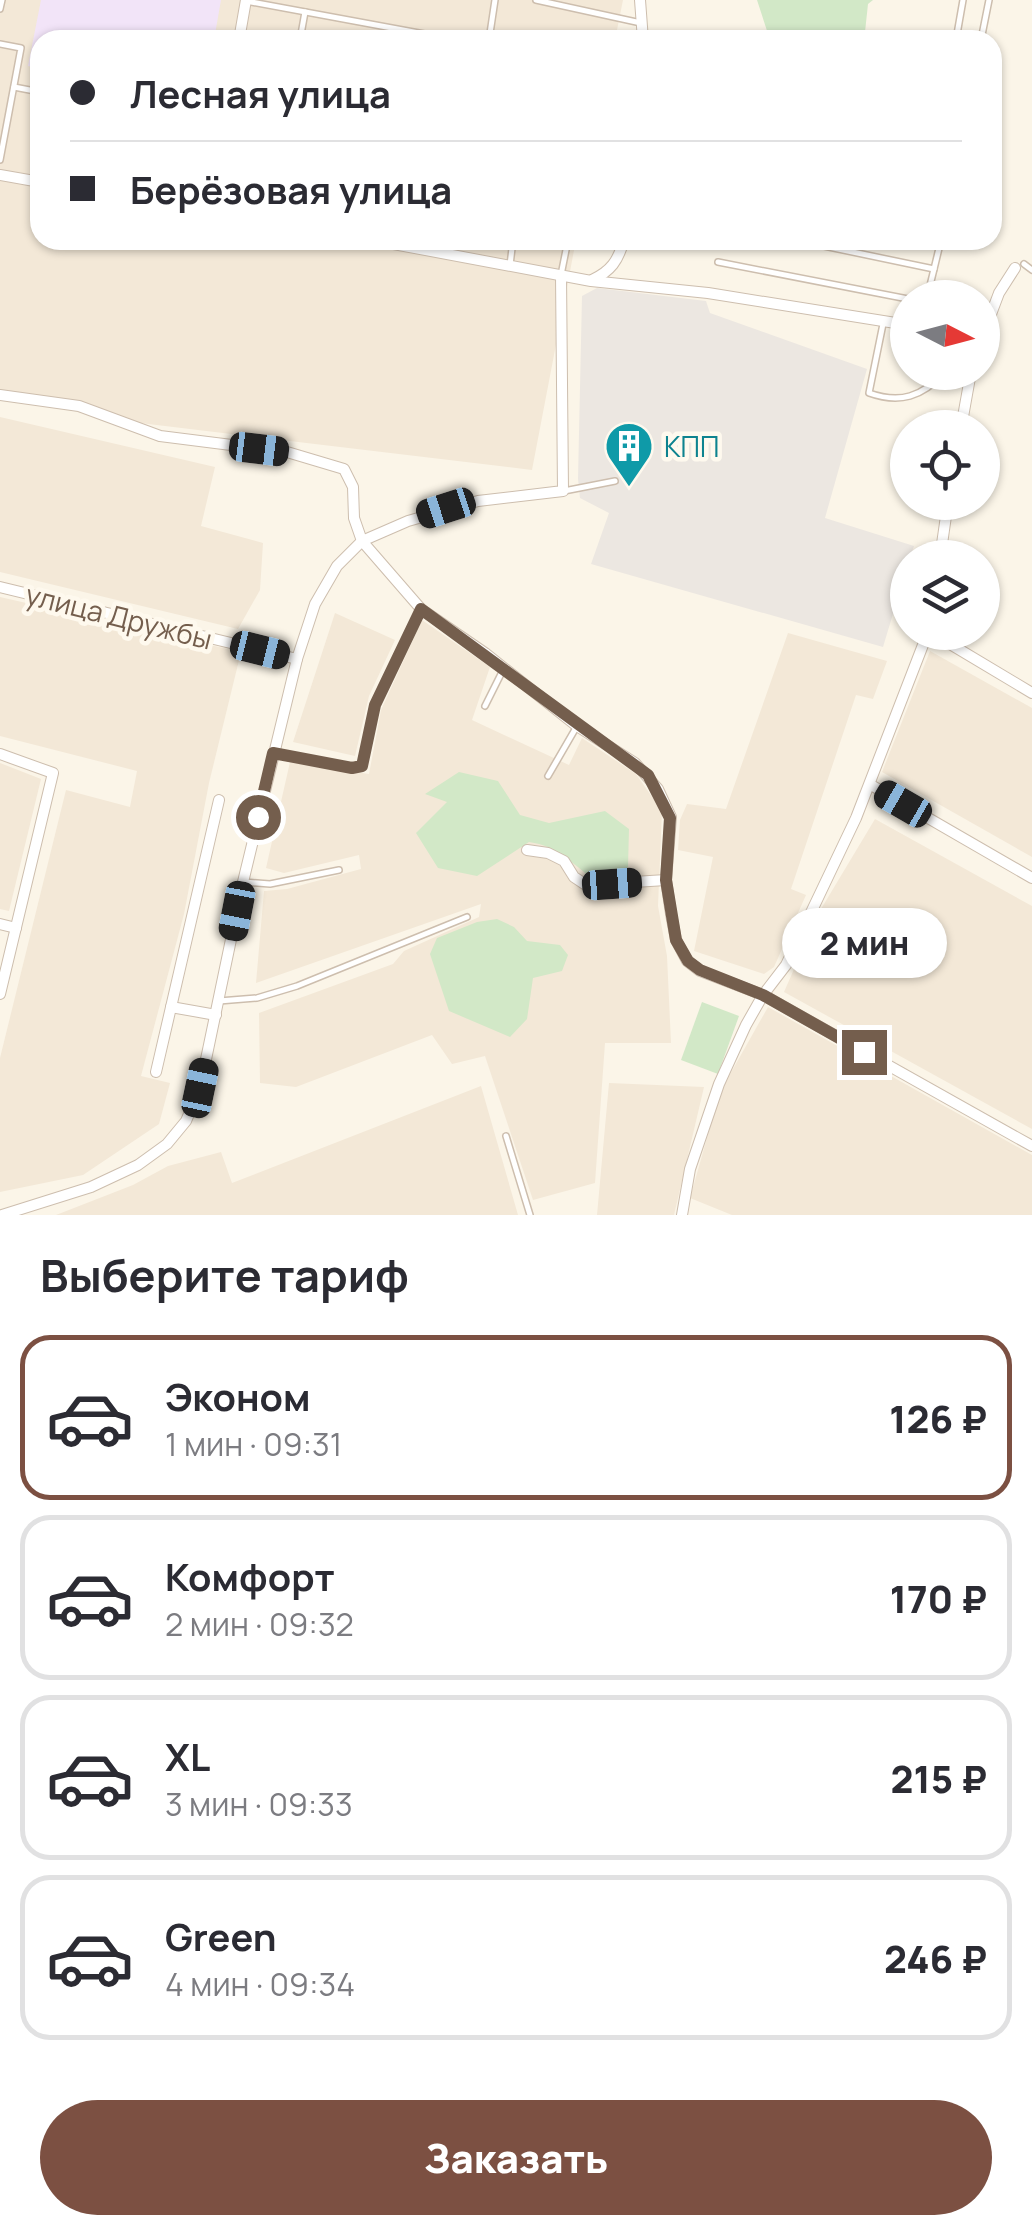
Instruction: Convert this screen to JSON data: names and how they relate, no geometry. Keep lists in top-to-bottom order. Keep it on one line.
{"streets":{"street":["улица Дружбы"]},"places":{"building":["КПП"]},"north":"right","page":{"banner":["Лесная улица","Берёзовая улица"],"bubble":"2 мин","heading":"Выберите тариф","list":[{"name":"Эконом","note":"1 мин · 09:31","value":"126 ₽"},{"name":"Комфорт","note":"2 мин · 09:32","value":"170 ₽"},{"name":"XL","note":"3 мин · 09:33","value":"215 ₽"},{"name":"Green","note":"4 мин · 09:34","value":"246 ₽"}],"buttons":"Заказать"}}
